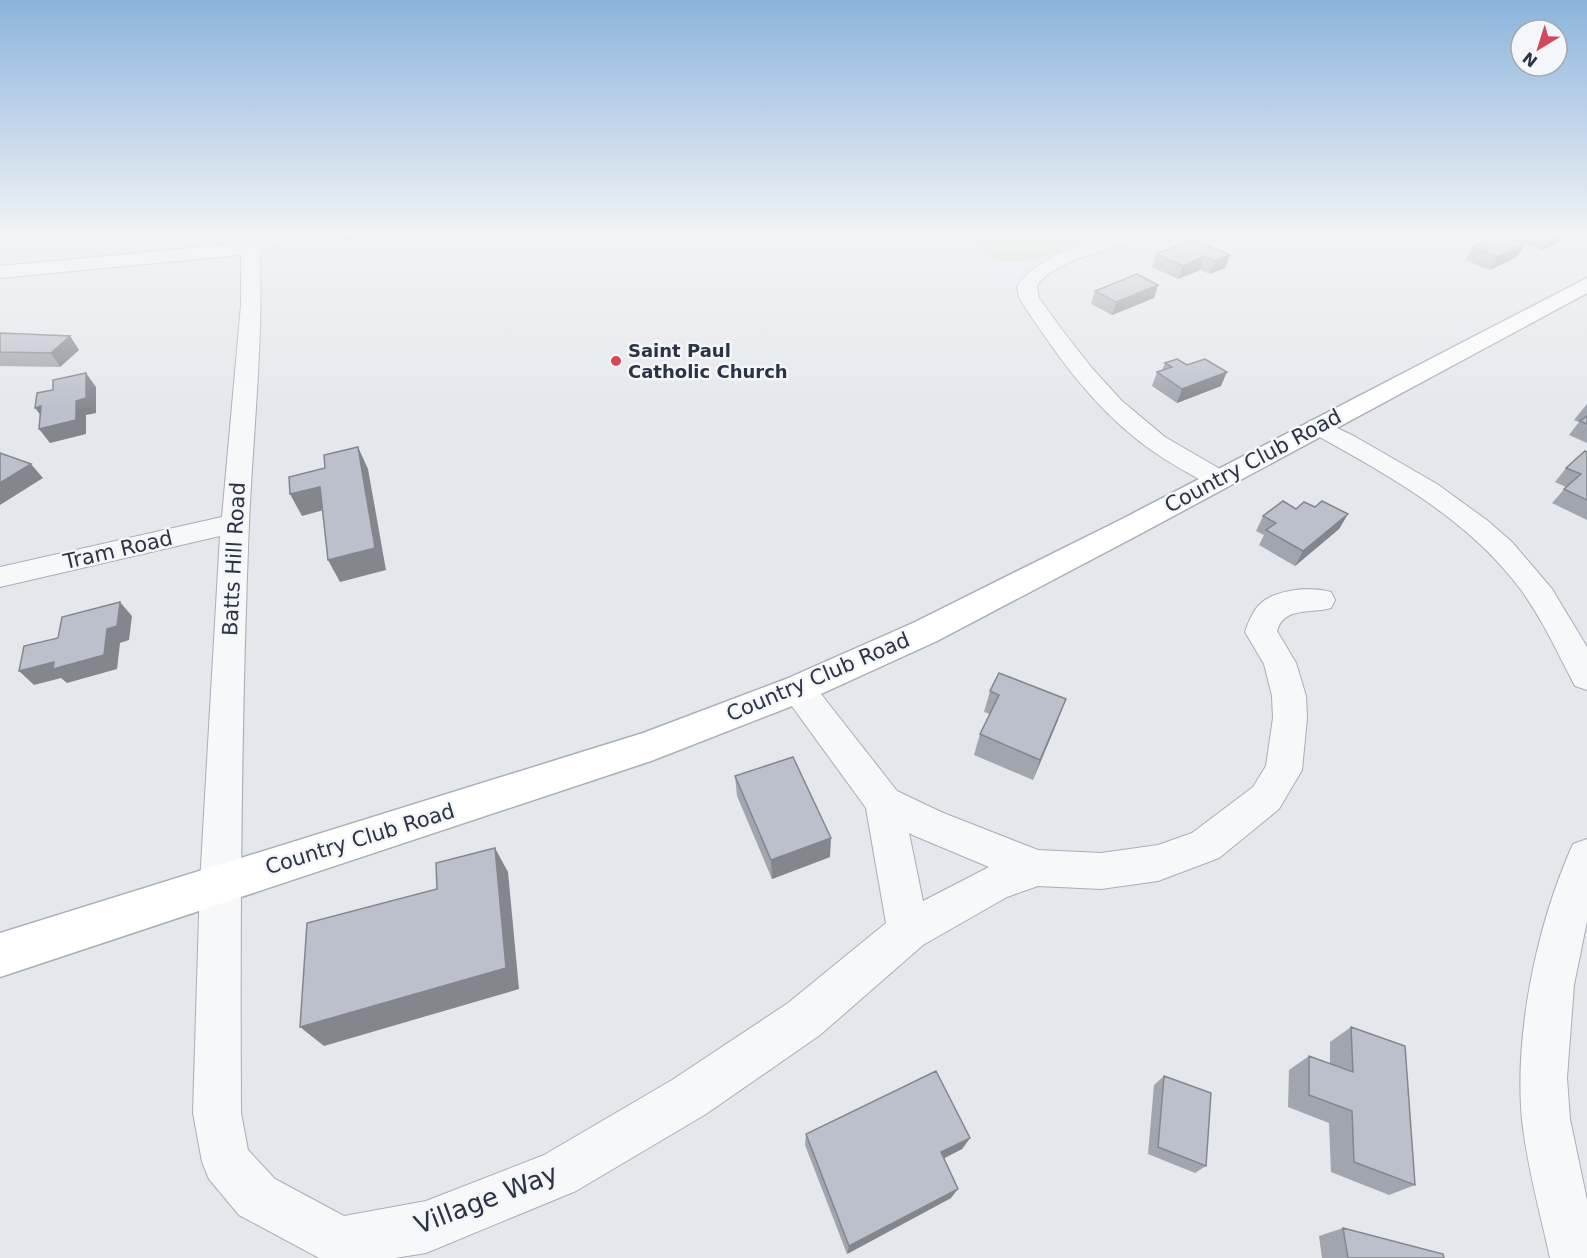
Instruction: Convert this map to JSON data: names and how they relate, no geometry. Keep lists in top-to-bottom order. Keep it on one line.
{"streets":{"street":["Country Club Road","Tram Road","Batts Hill Road","Village Way"]},"crossings":[["Country Club Road","Batts Hill Road"],["Country Club Road","Village Way"],["Tram Road","Batts Hill Road"],["Batts Hill Road","Village Way"]],"places":["Saint Paul Catholic Church"],"north":"bottom left"}
